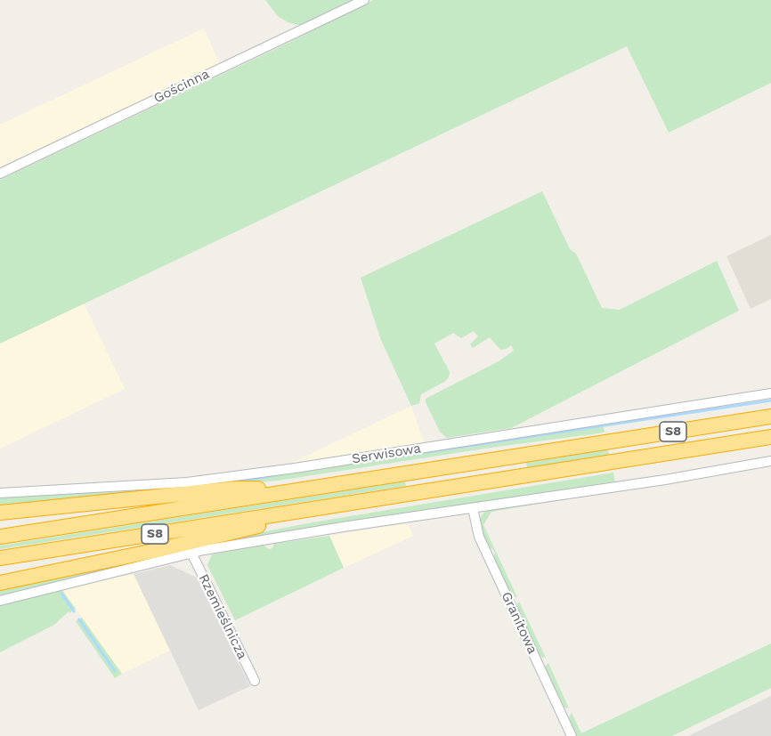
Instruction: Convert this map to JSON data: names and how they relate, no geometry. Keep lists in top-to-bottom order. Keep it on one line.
{"streets":{"highway":["S8"],"street":["Gościnna","Serwisowa","Rzemieślnicza","Granitowa"]}}
